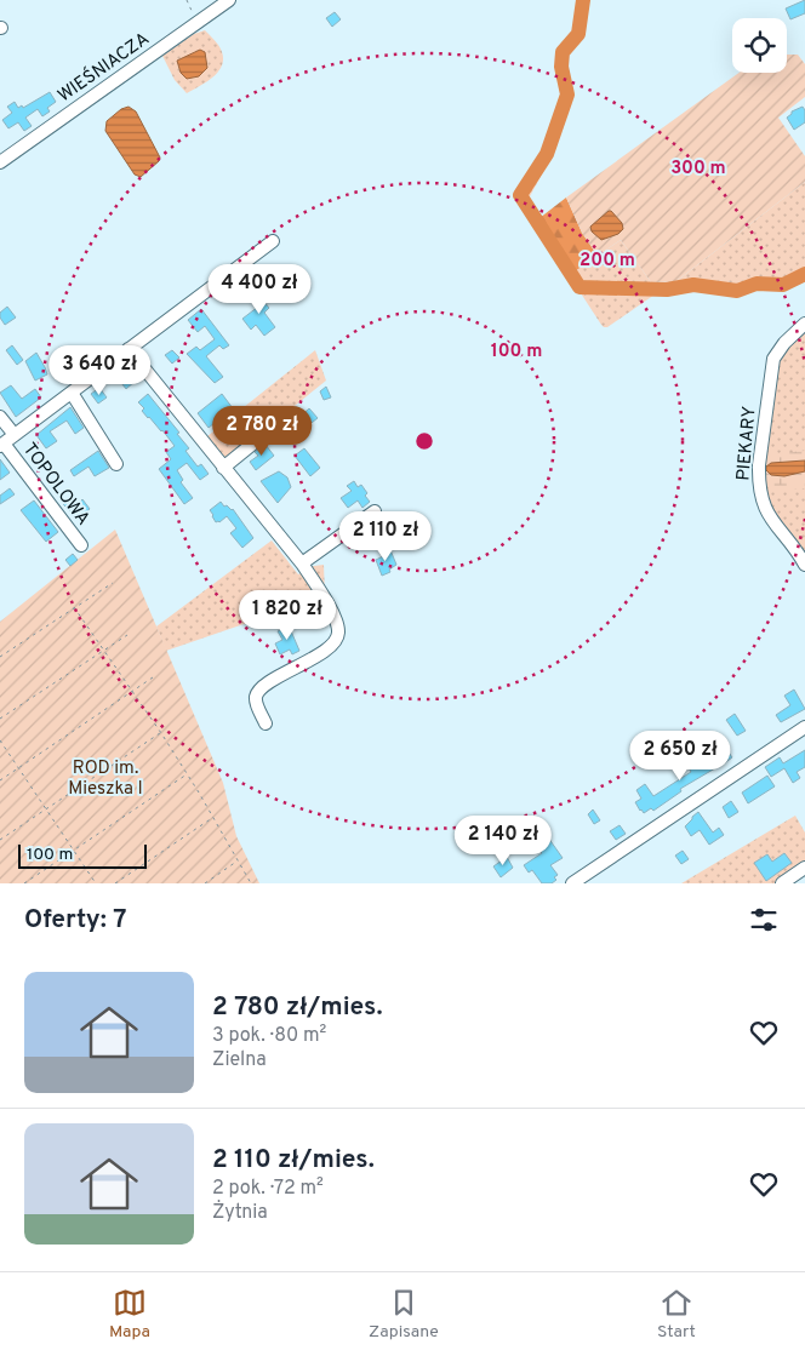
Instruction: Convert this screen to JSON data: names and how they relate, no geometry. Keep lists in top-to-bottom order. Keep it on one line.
{"streets":{"street":["WIEŚNIACZA","PIEKARY","TOPOLOWA"]},"parks":["ROD im. Mieszka I"],"scale_bar":"100 m","page":{"price":["4 400 zł","3 640 zł","2 780 zł","2 110 zł","1 820 zł","2 650 zł","2 140 zł"],"scale":"100 m","heading":"Oferty: 7","list":[{"name":"2 780 zł/mies.","note":"3 pok. · 80 m² · Zielna"},{"name":"2 110 zł/mies.","note":"2 pok. · 72 m² · Żytnia"}],"tabs":["Mapa","Zapisane","Start"]},"rings":["300 m","200 m","100 m"]}
